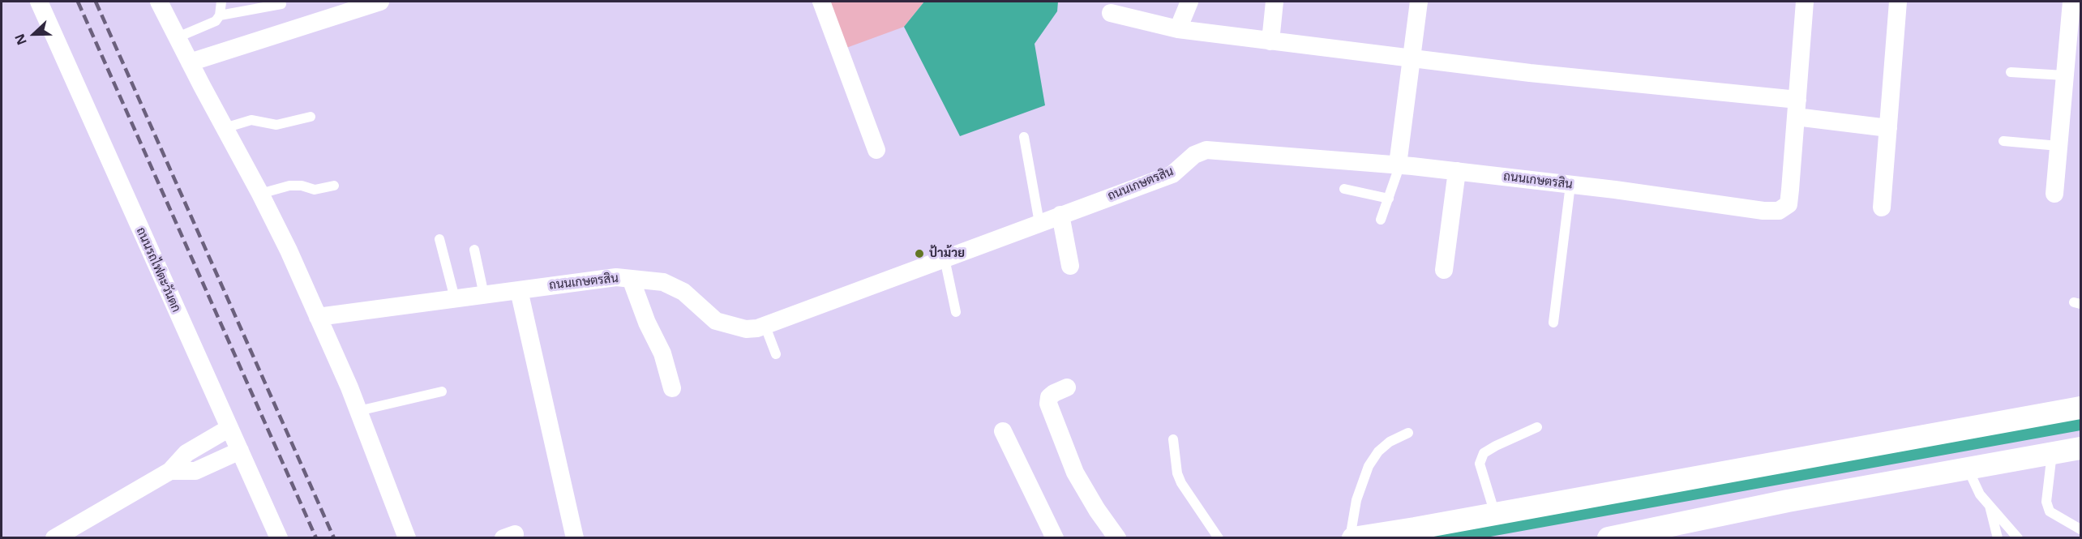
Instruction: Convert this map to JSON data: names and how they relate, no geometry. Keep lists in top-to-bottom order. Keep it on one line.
{"streets":{"street":["ถนนเกษตรสิน","ถนนรถไฟตะวันตก"]},"places":["ป้าม้วย"],"north":"left"}
